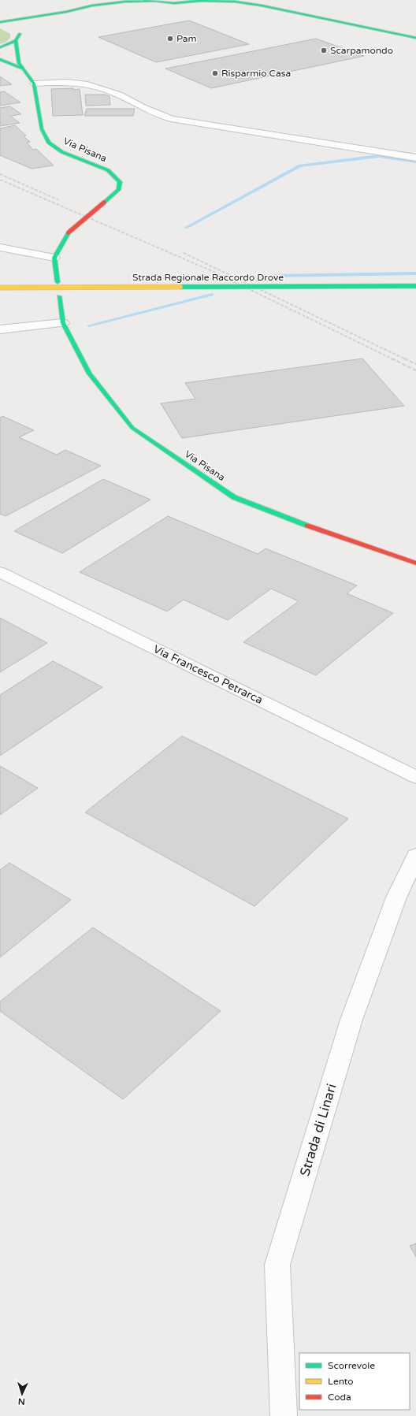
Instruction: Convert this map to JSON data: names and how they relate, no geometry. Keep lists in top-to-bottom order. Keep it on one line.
{"streets":{"street":["Via Pisana","Strada Regionale Raccordo Drove","Via Francesco Petrarca","Strada di Linari"]},"places":["Pam","Scarpamondo","Risparmio Casa"],"legend":["Scorrevole","Lento","Coda"],"north":"bottom"}
